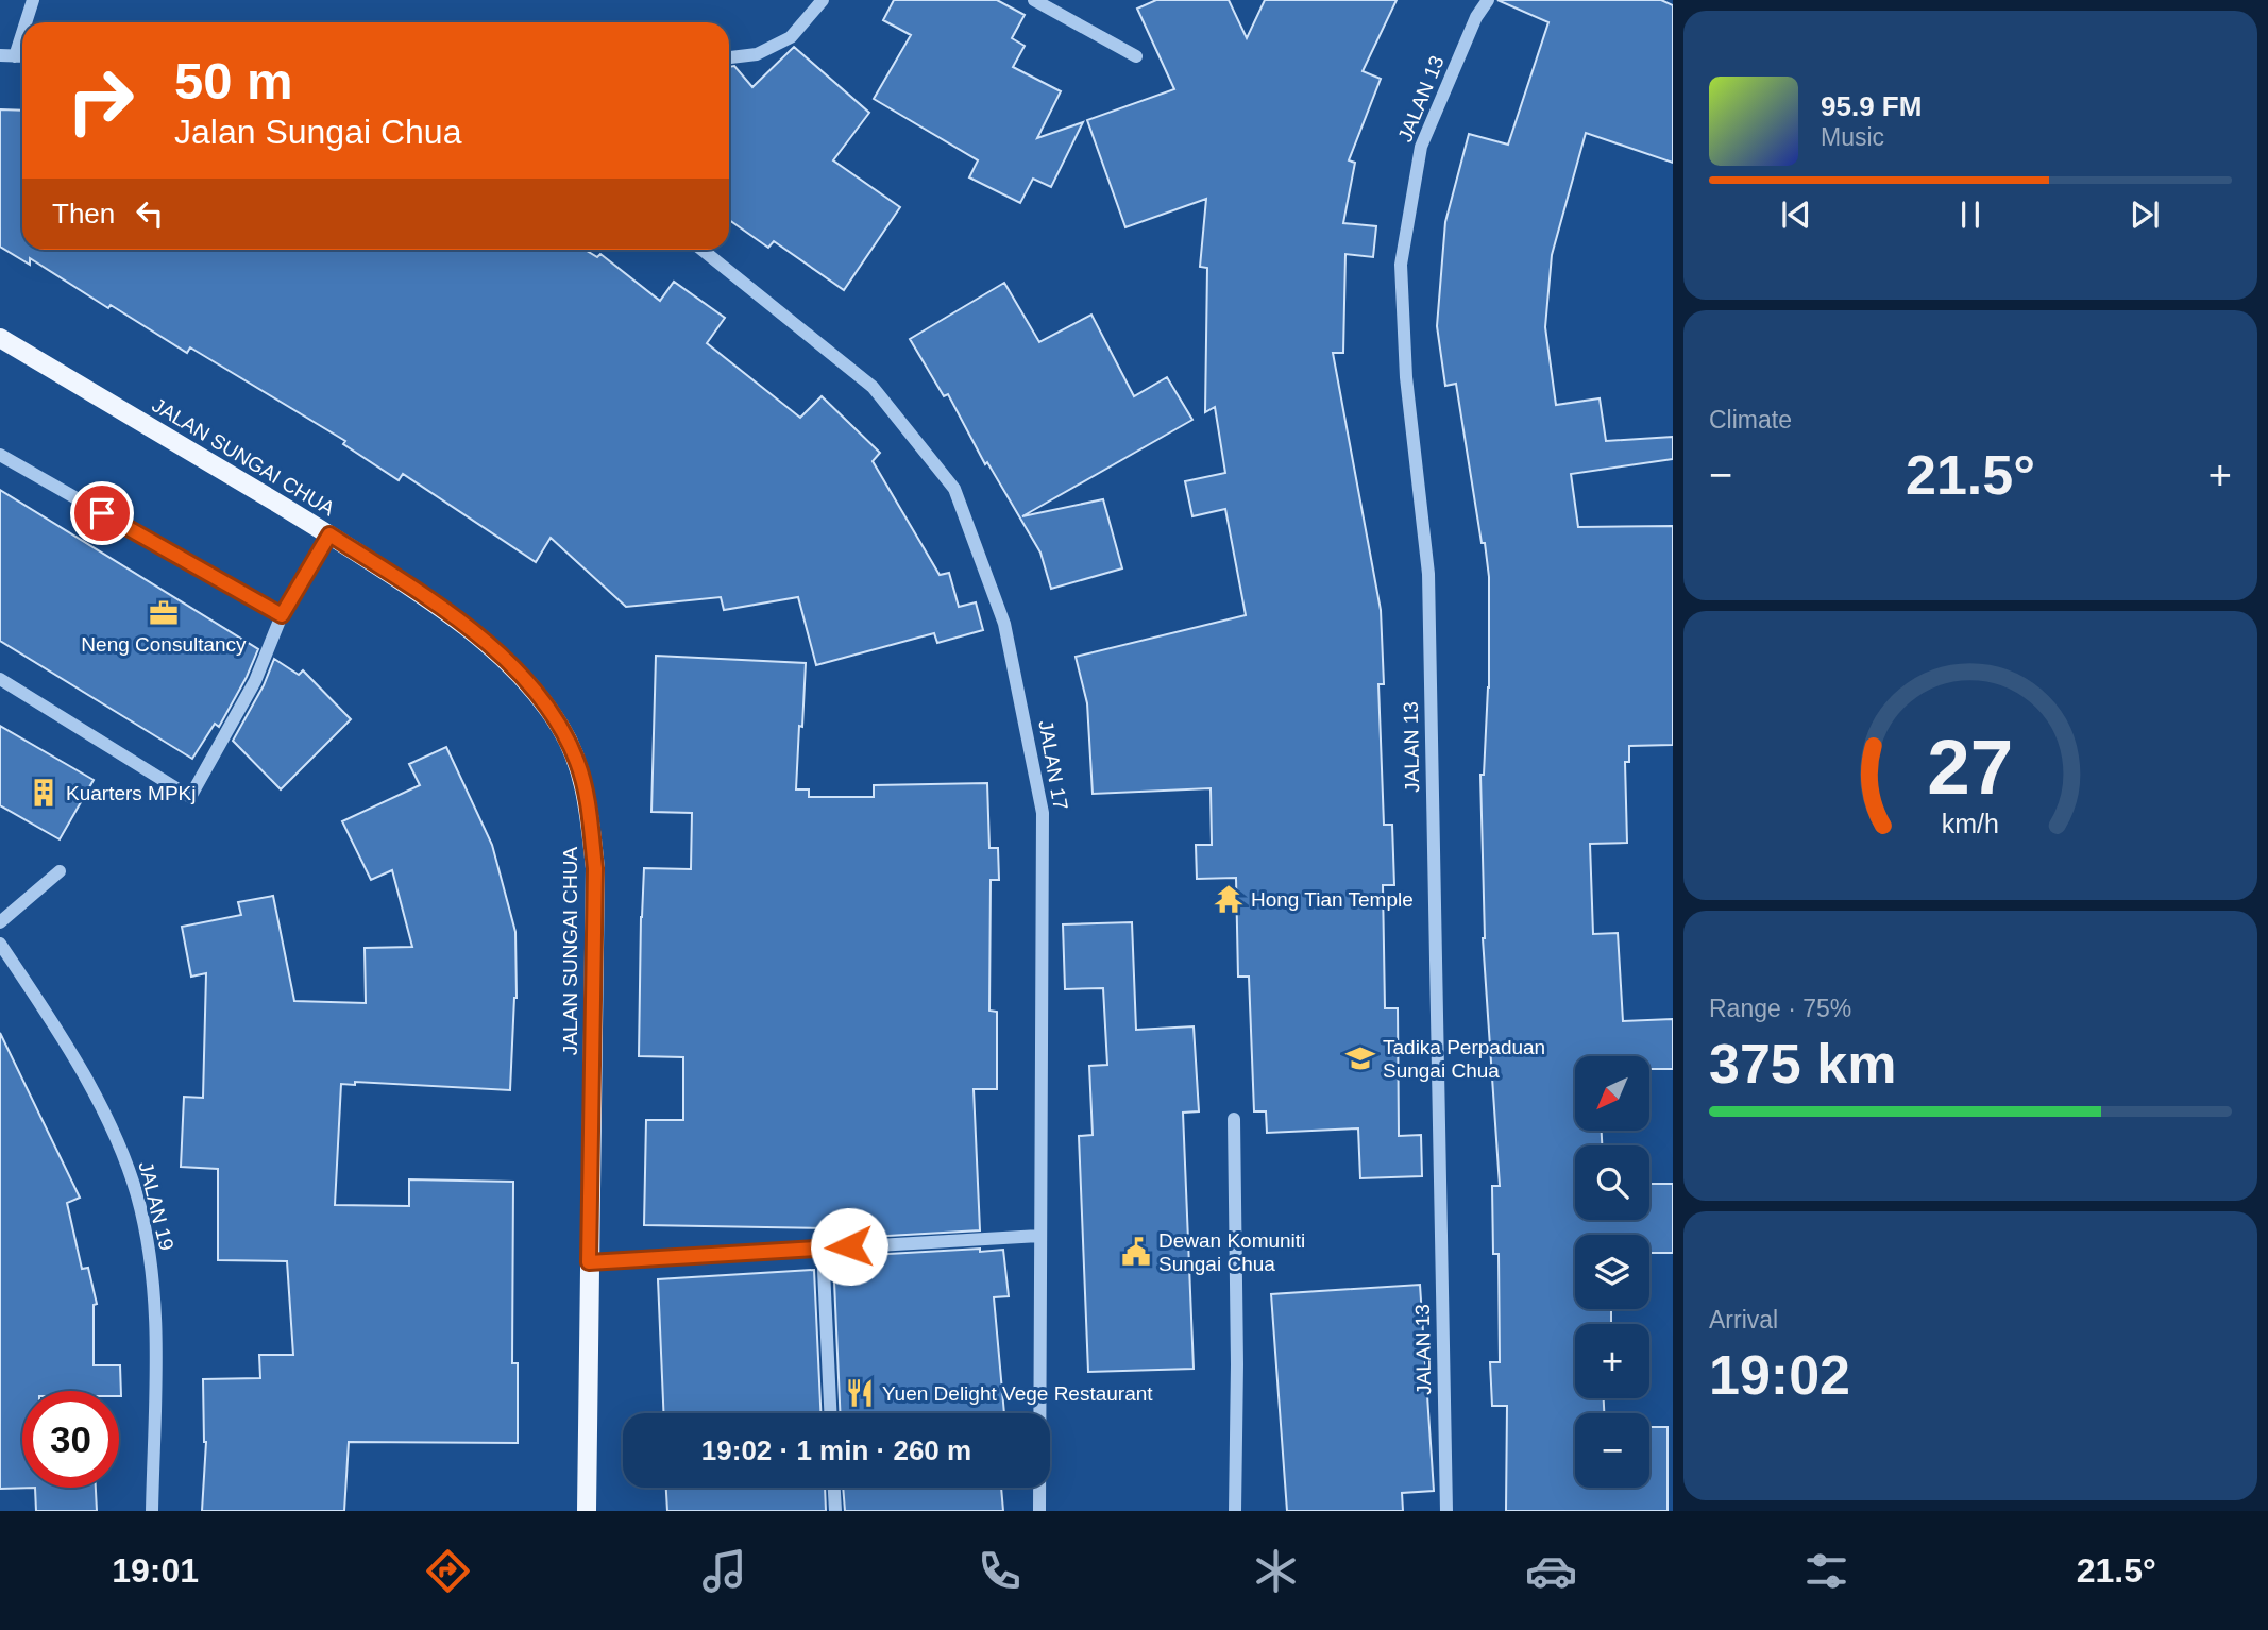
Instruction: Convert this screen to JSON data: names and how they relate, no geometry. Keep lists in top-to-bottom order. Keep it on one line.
{"streets":{"main road":["JALAN SUNGAI CHUA"],"street":["JALAN 13","JALAN 17","JALAN 19"]},"places":{"office":["Neng Consultancy"],"building":["Kuarters MPKj"],"temple":["Hong Tian Temple"],"school or university":["Tadika Perpaduan Sungai Chua"],"public building":["Dewan Komuniti Sungai Chua"],"restaurant":["Yuen Delight Vege Restaurant"]},"north":"bottom left","page":{"turn":["50 m","Jalan Sungai Chua"],"song":["95.9 FM","Music"],"then":"Then","tile":["Climate",["Range · 75%","375 km"],["Arrival","19:02"]],"heat":["−","21.5°","+"],"map_buttons":["+","−"],"limit":"30","trip":"19:02 · 1 min · 260 m","tabs":["19:01","21.5°"],"gauge":["27","km/h"]}}
